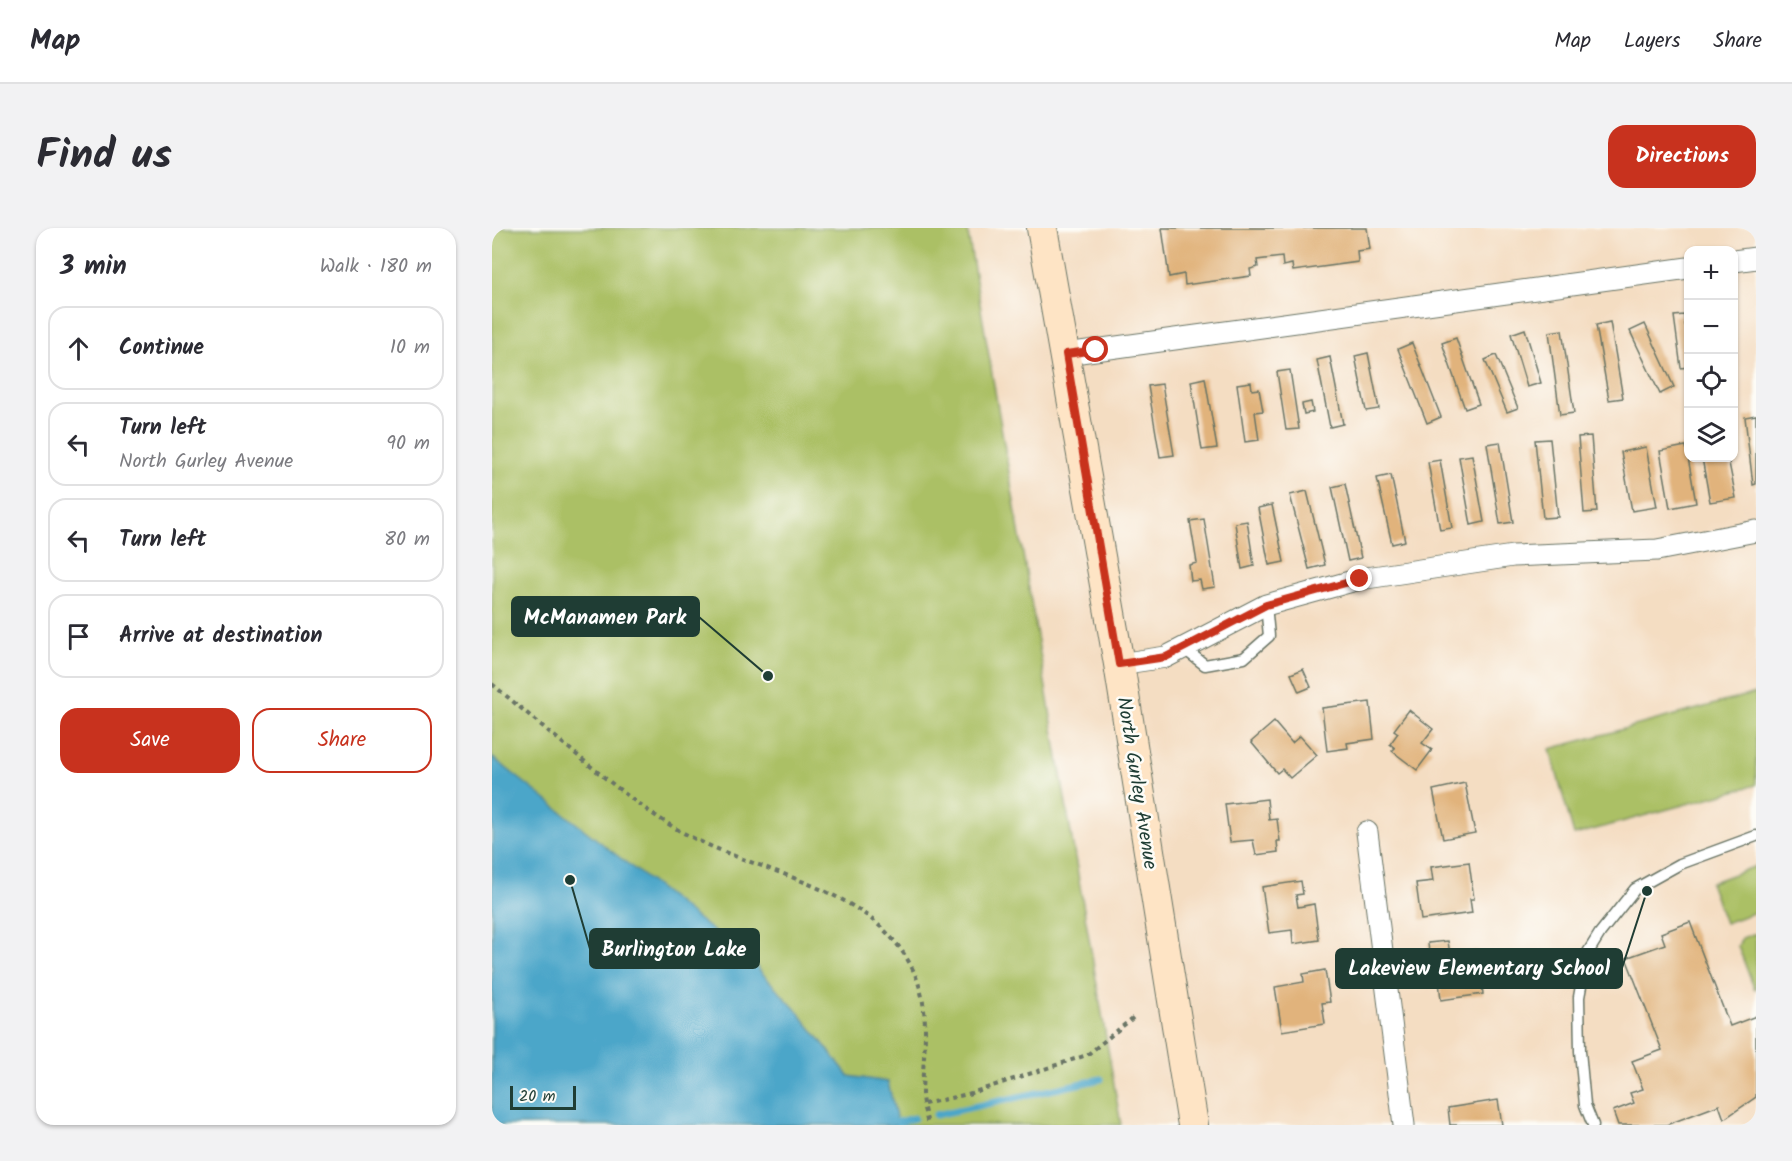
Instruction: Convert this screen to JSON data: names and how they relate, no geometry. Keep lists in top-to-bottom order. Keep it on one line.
{"streets":{"street":["North Gurley Avenue"]},"places":["McManamen Park","Burlington Lake","Lakeview Elementary School"],"scale_bar":"20 m","page":{"header":"Map","nav":["Map","Layers","Share"],"title":"Find us","buttons":["Directions",["Save","Share"]],"heading":["3 min","Walk · 180 m"],"map_buttons":["+","−"],"list":[["Continue","10 m"],["Turn left","North Gurley Avenue","90 m"],["Turn left","80 m"],"Arrive at destination"],"scale":"20 m"}}
